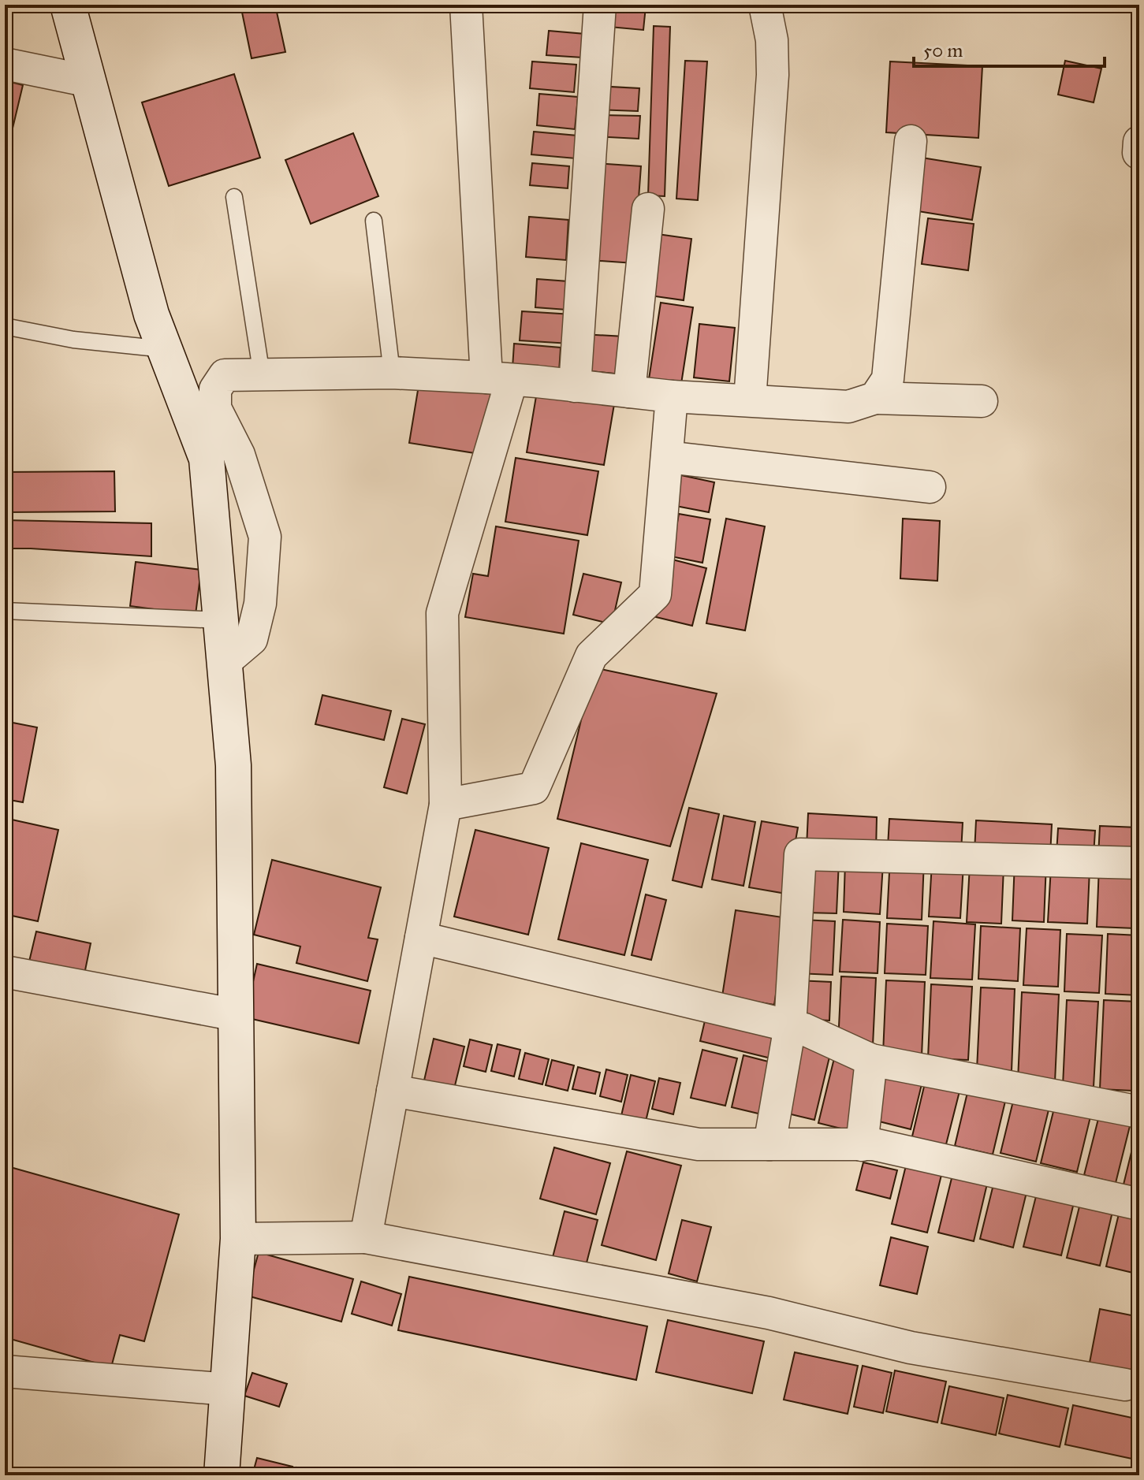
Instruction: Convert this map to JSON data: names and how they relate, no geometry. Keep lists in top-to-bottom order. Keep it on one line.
{"scale_bar":"50 m"}
